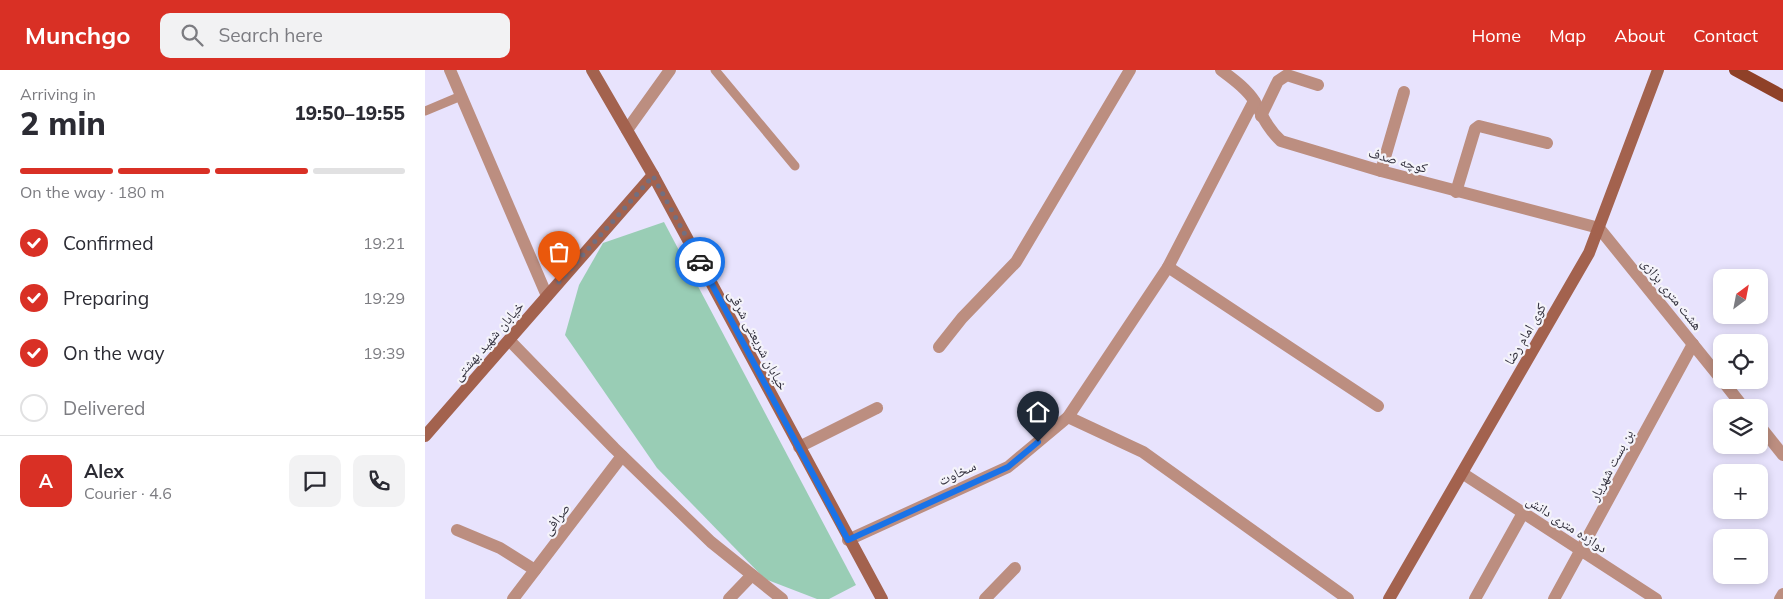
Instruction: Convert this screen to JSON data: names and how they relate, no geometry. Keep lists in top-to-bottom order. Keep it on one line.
{"streets":{"street":["کوچه صدف","هشت متری بزازی","کوی امام رضا","خیابان شریعتی شرقی","خیابان شهید بهشتی","بن بست شهریار","سخاوت","صرافی","دوازده متری دانش"]},"crossings":[["کوچه صدف","هشت متری بزازی"],["کوچه صدف","کوی امام رضا"],["کوچه صدف","سخاوت"],["هشت متری بزازی","کوی امام رضا"],["هشت متری بزازی","بن بست شهریار"],["کوی امام رضا","دوازده متری دانش"],["خیابان شریعتی شرقی","خیابان شهید بهشتی"],["خیابان شریعتی شرقی","سخاوت"],["بن بست شهریار","دوازده متری دانش"]],"north":"top right","page":{"header":"Munchgo","search":"Search here","nav":["Home","Map","About","Contact"],"heading":["2 min","Arriving in","19:50–19:55"],"panel":["Alex","Courier · 4.6"],"bar":"On the way · 180 m","list":[["Confirmed","19:21"],["Preparing","19:29"],["On the way","19:39"],"Delivered"],"map_buttons":["+","−"],"round":"A"}}
